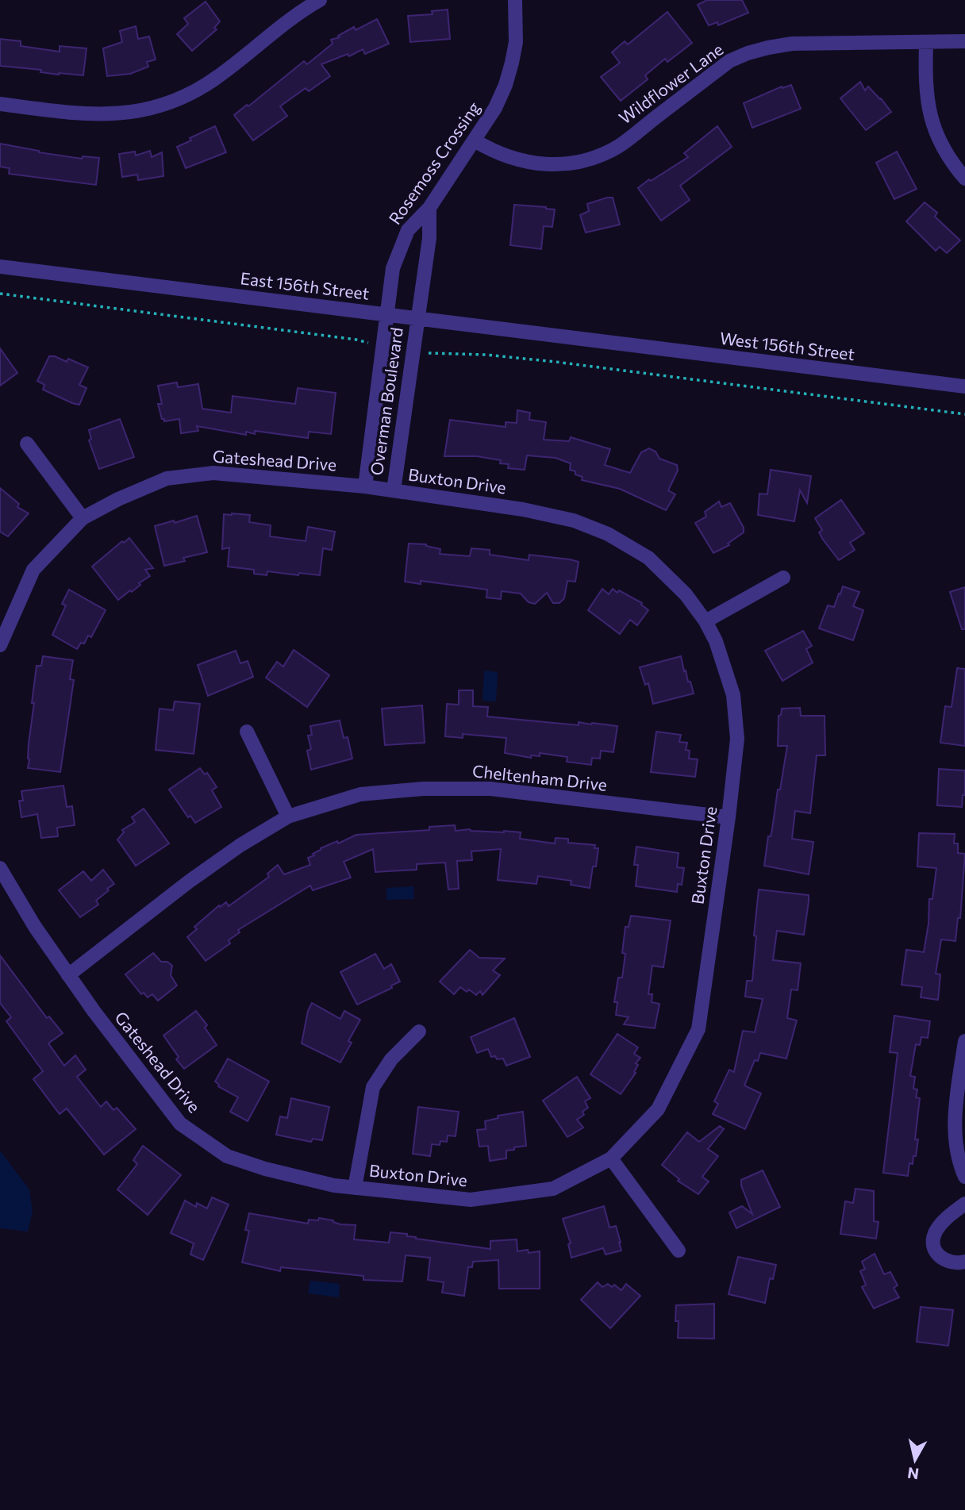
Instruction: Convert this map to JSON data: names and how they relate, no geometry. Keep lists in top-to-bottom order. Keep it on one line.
{"streets":{"street":["Wildflower Lane","Rosemoss Crossing","East 156th Street","West 156th Street","Overman Boulevard","Gateshead Drive","Buxton Drive","Cheltenham Drive"]},"crossings":[["Wildflower Lane","Rosemoss Crossing"],["Rosemoss Crossing","East 156th Street"],["Rosemoss Crossing","Overman Boulevard"],["Rosemoss Crossing","Gateshead Drive"],["East 156th Street","West 156th Street"],["East 156th Street","Overman Boulevard"],["Overman Boulevard","Gateshead Drive"],["Overman Boulevard","Buxton Drive"],["Gateshead Drive","Buxton Drive"],["Gateshead Drive","Cheltenham Drive"],["Buxton Drive","Cheltenham Drive"]],"north":"bottom"}
